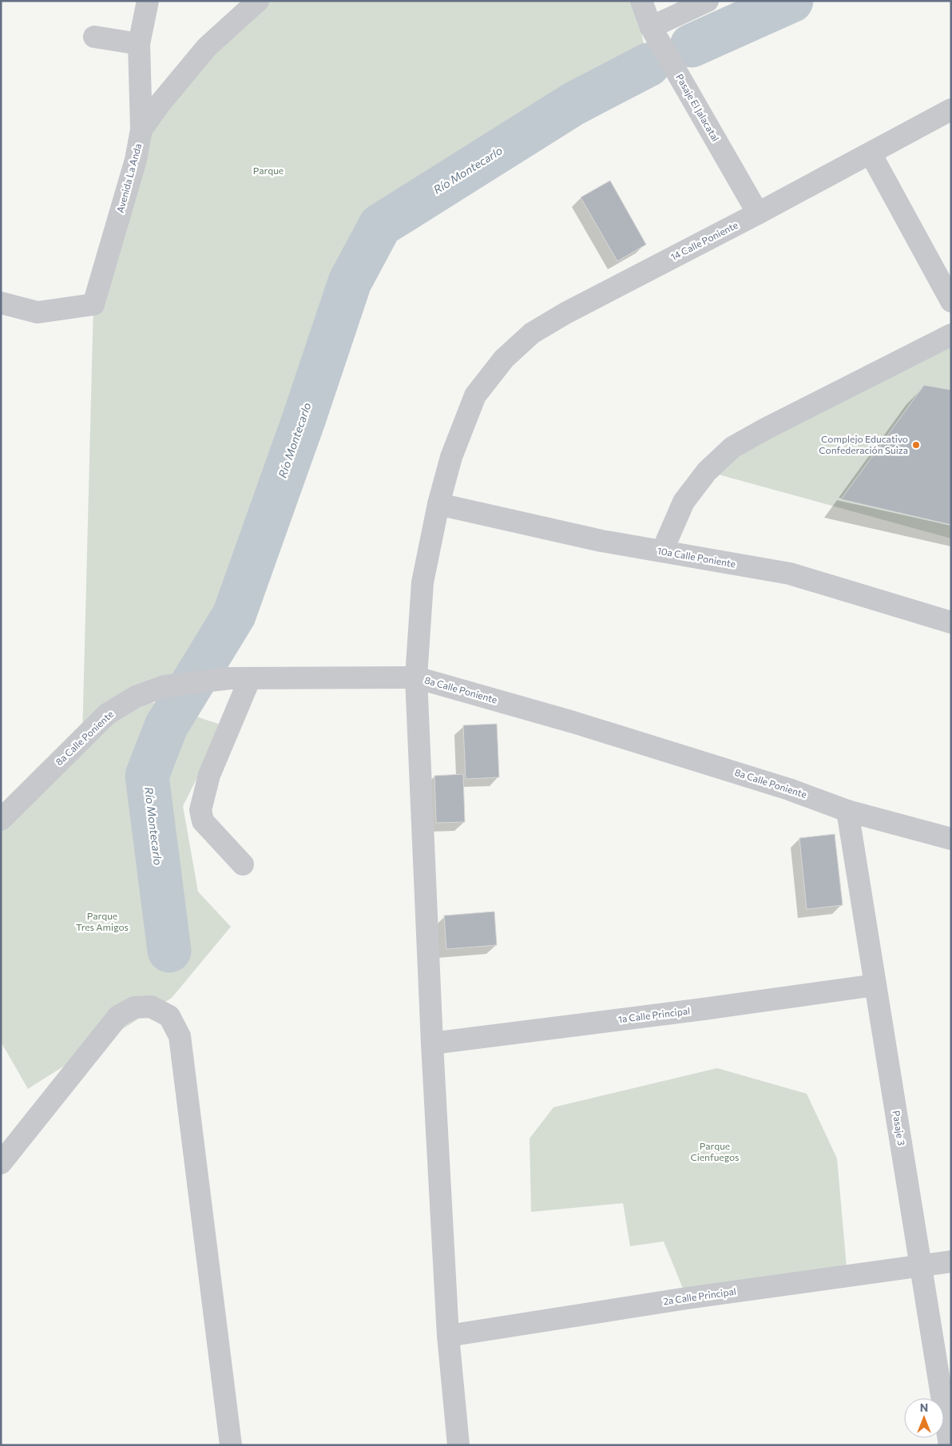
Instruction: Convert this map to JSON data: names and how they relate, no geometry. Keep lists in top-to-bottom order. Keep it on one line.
{"streets":{"street":["Pasaje El Jalacatal","Avenida La Anda","14 Calle Poniente","10a Calle Poniente","8a Calle Poniente","1a Calle Principal","Pasaje 3","2a Calle Principal"]},"crossings":[["Pasaje El Jalacatal","14 Calle Poniente"],["14 Calle Poniente","10a Calle Poniente"],["14 Calle Poniente","8a Calle Poniente"],["14 Calle Poniente","1a Calle Principal"],["14 Calle Poniente","2a Calle Principal"],["8a Calle Poniente","Pasaje 3"],["1a Calle Principal","Pasaje 3"],["Pasaje 3","2a Calle Principal"]],"water":["Río Montecarlo"],"parks":["Parque","Parque Tres Amigos","Parque Cienfuegos"],"places":["Complejo Educativo Confederación Suiza"],"north":"top"}
